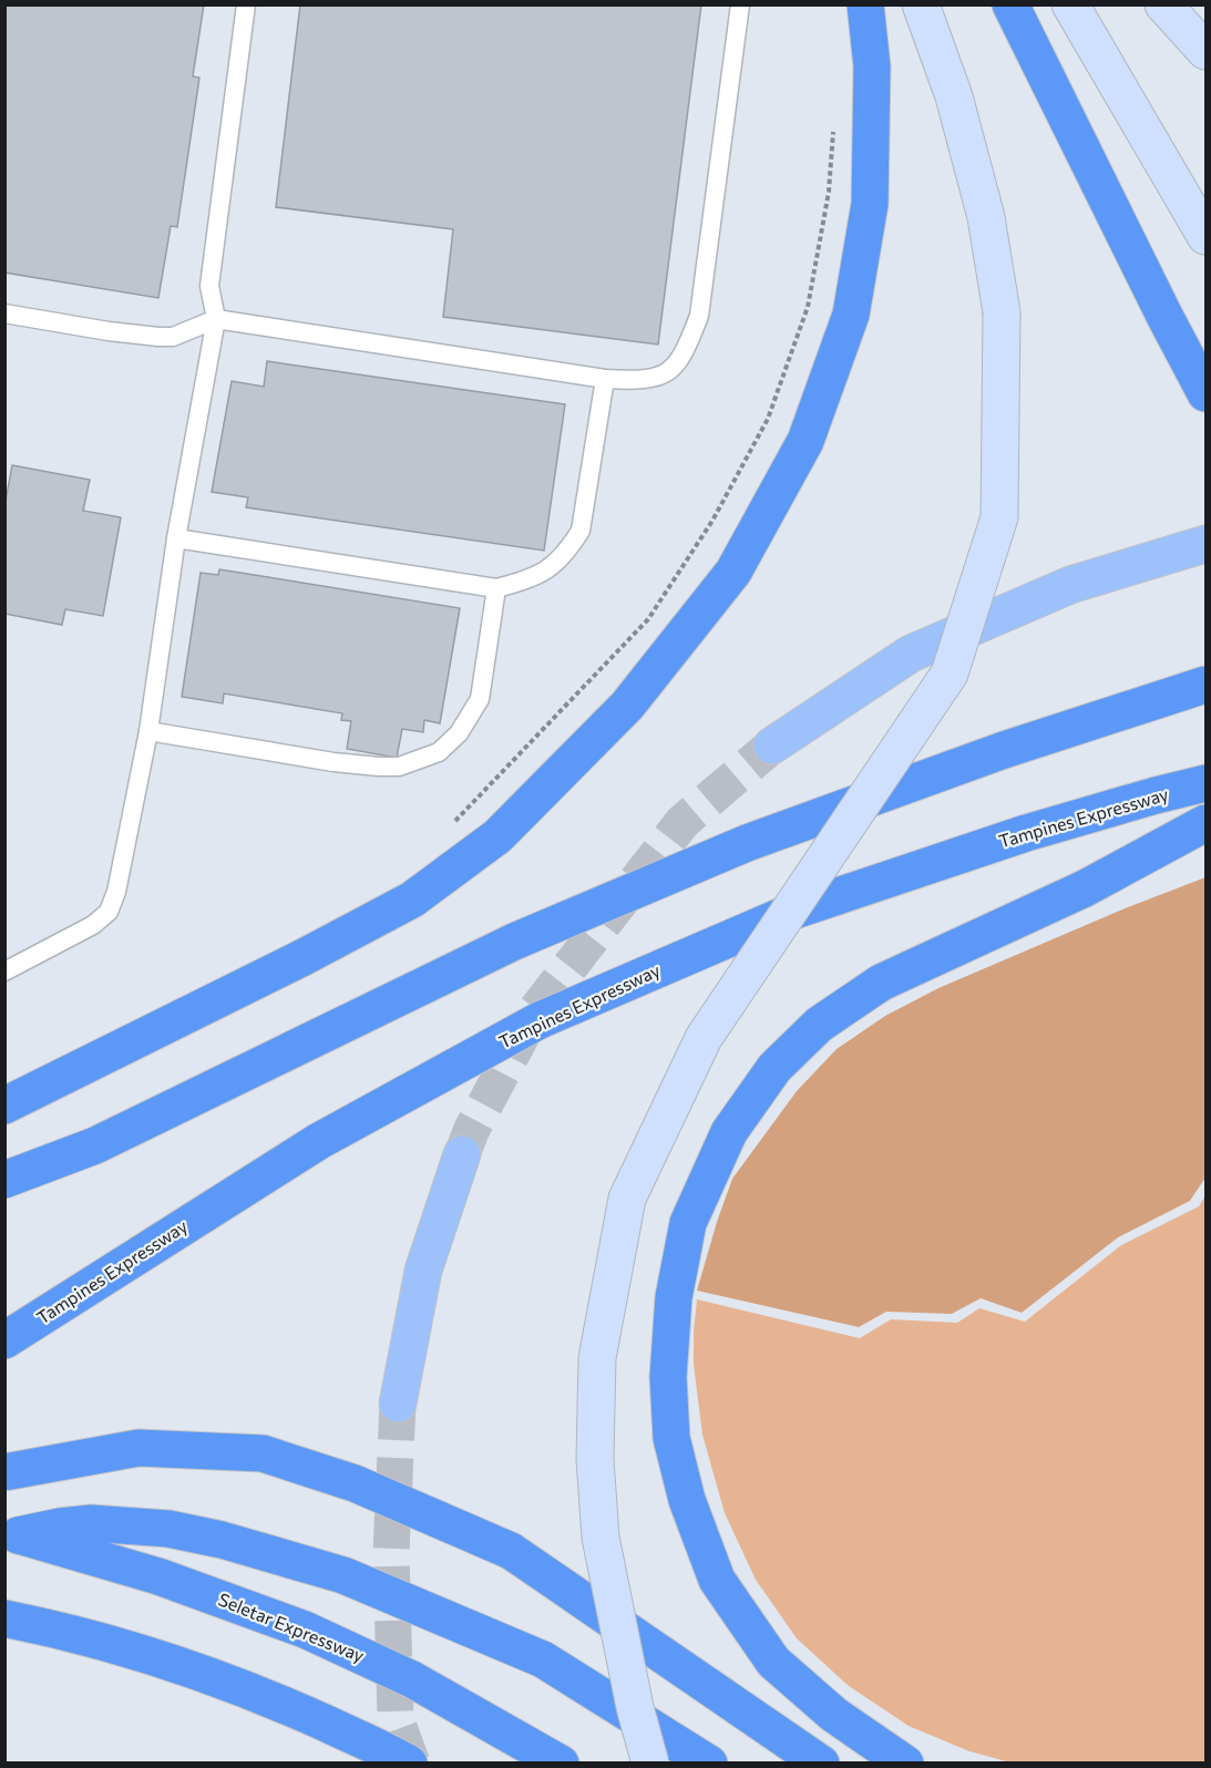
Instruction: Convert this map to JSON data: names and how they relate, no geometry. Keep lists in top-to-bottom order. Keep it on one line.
{"streets":{"highway":["Tampines Expressway","Seletar Expressway"]}}
